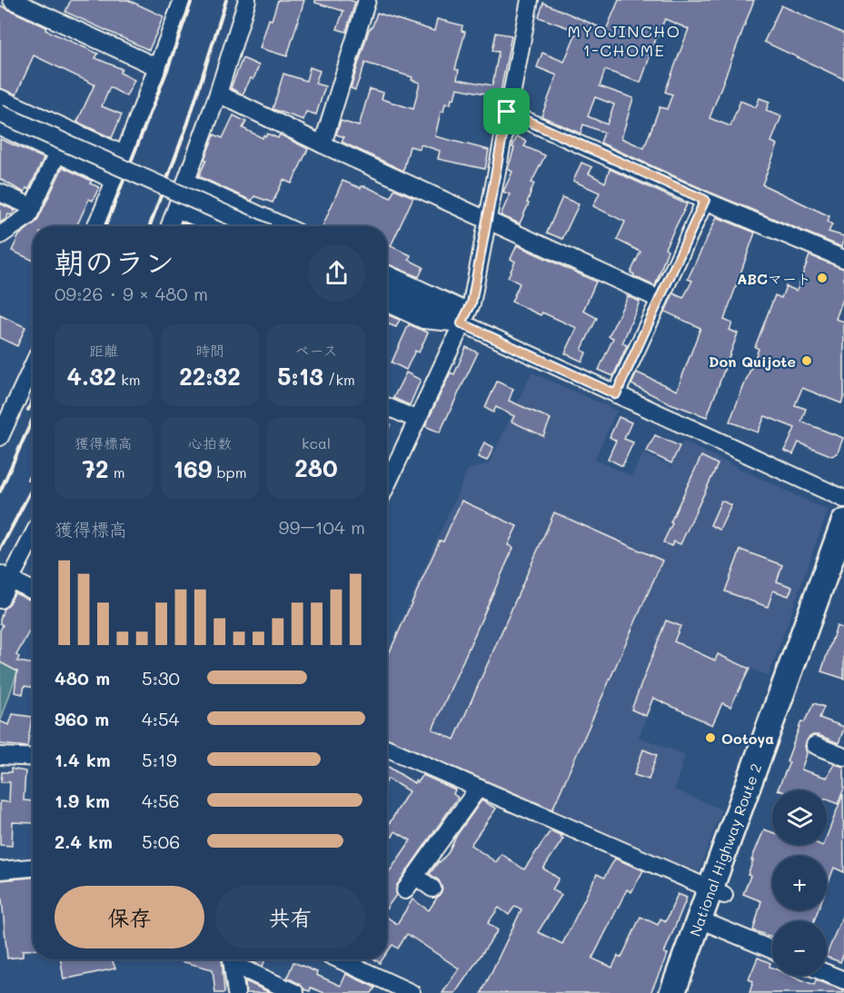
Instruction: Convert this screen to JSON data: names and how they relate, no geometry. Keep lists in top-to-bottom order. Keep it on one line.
{"streets":{"highway":["National Highway Route 2"]},"districts":["MYOJINCHO 1-CHOME"],"places":["ABCマート","Don Quijote","Ootoya"],"page":{"heading":["朝のラン","09:26 · 9 × 480 m"],"stats":[["距離","4.32 km"],["時間","22:32"],["ペース","5:13 /km"],["獲得標高","72 m"],["心拍数","169 bpm"],["kcal","280"]],"chart":["獲得標高","99–104 m"],"list":[{"name":"480 m","note":"5:30"},{"name":"960 m","note":"4:54"},{"name":"1.4 km","note":"5:19"},{"name":"1.9 km","note":"4:56"},{"name":"2.4 km","note":"5:06"}],"map_buttons":["+","−"],"buttons":["保存","共有"]}}
